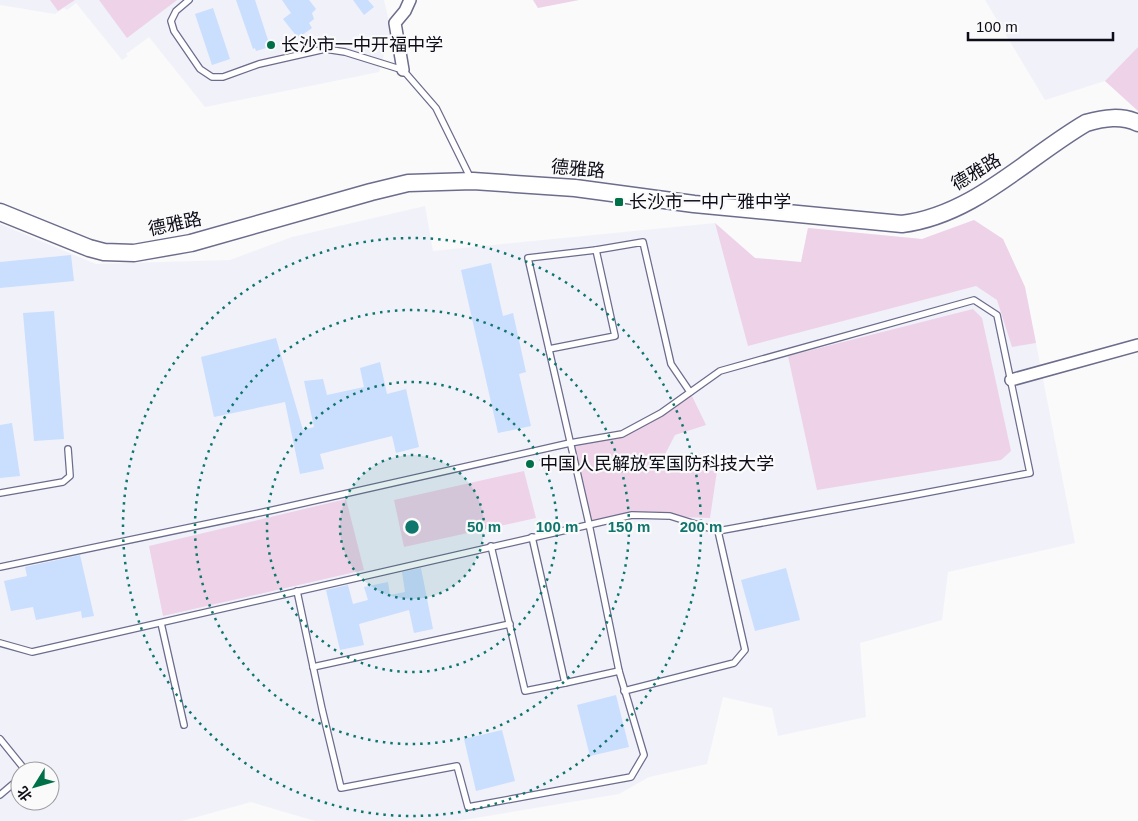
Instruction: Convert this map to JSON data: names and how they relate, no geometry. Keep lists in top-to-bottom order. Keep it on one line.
{"streets":{"street":["德雅路"]},"places":{"other":["长沙市一中开福中学","中国人民解放军国防科技大学"],"transit":["长沙市一中广雅中学"]},"scale_bar":"100 m","north":"bottom left","rings":["50 m","100 m","150 m","200 m"]}
